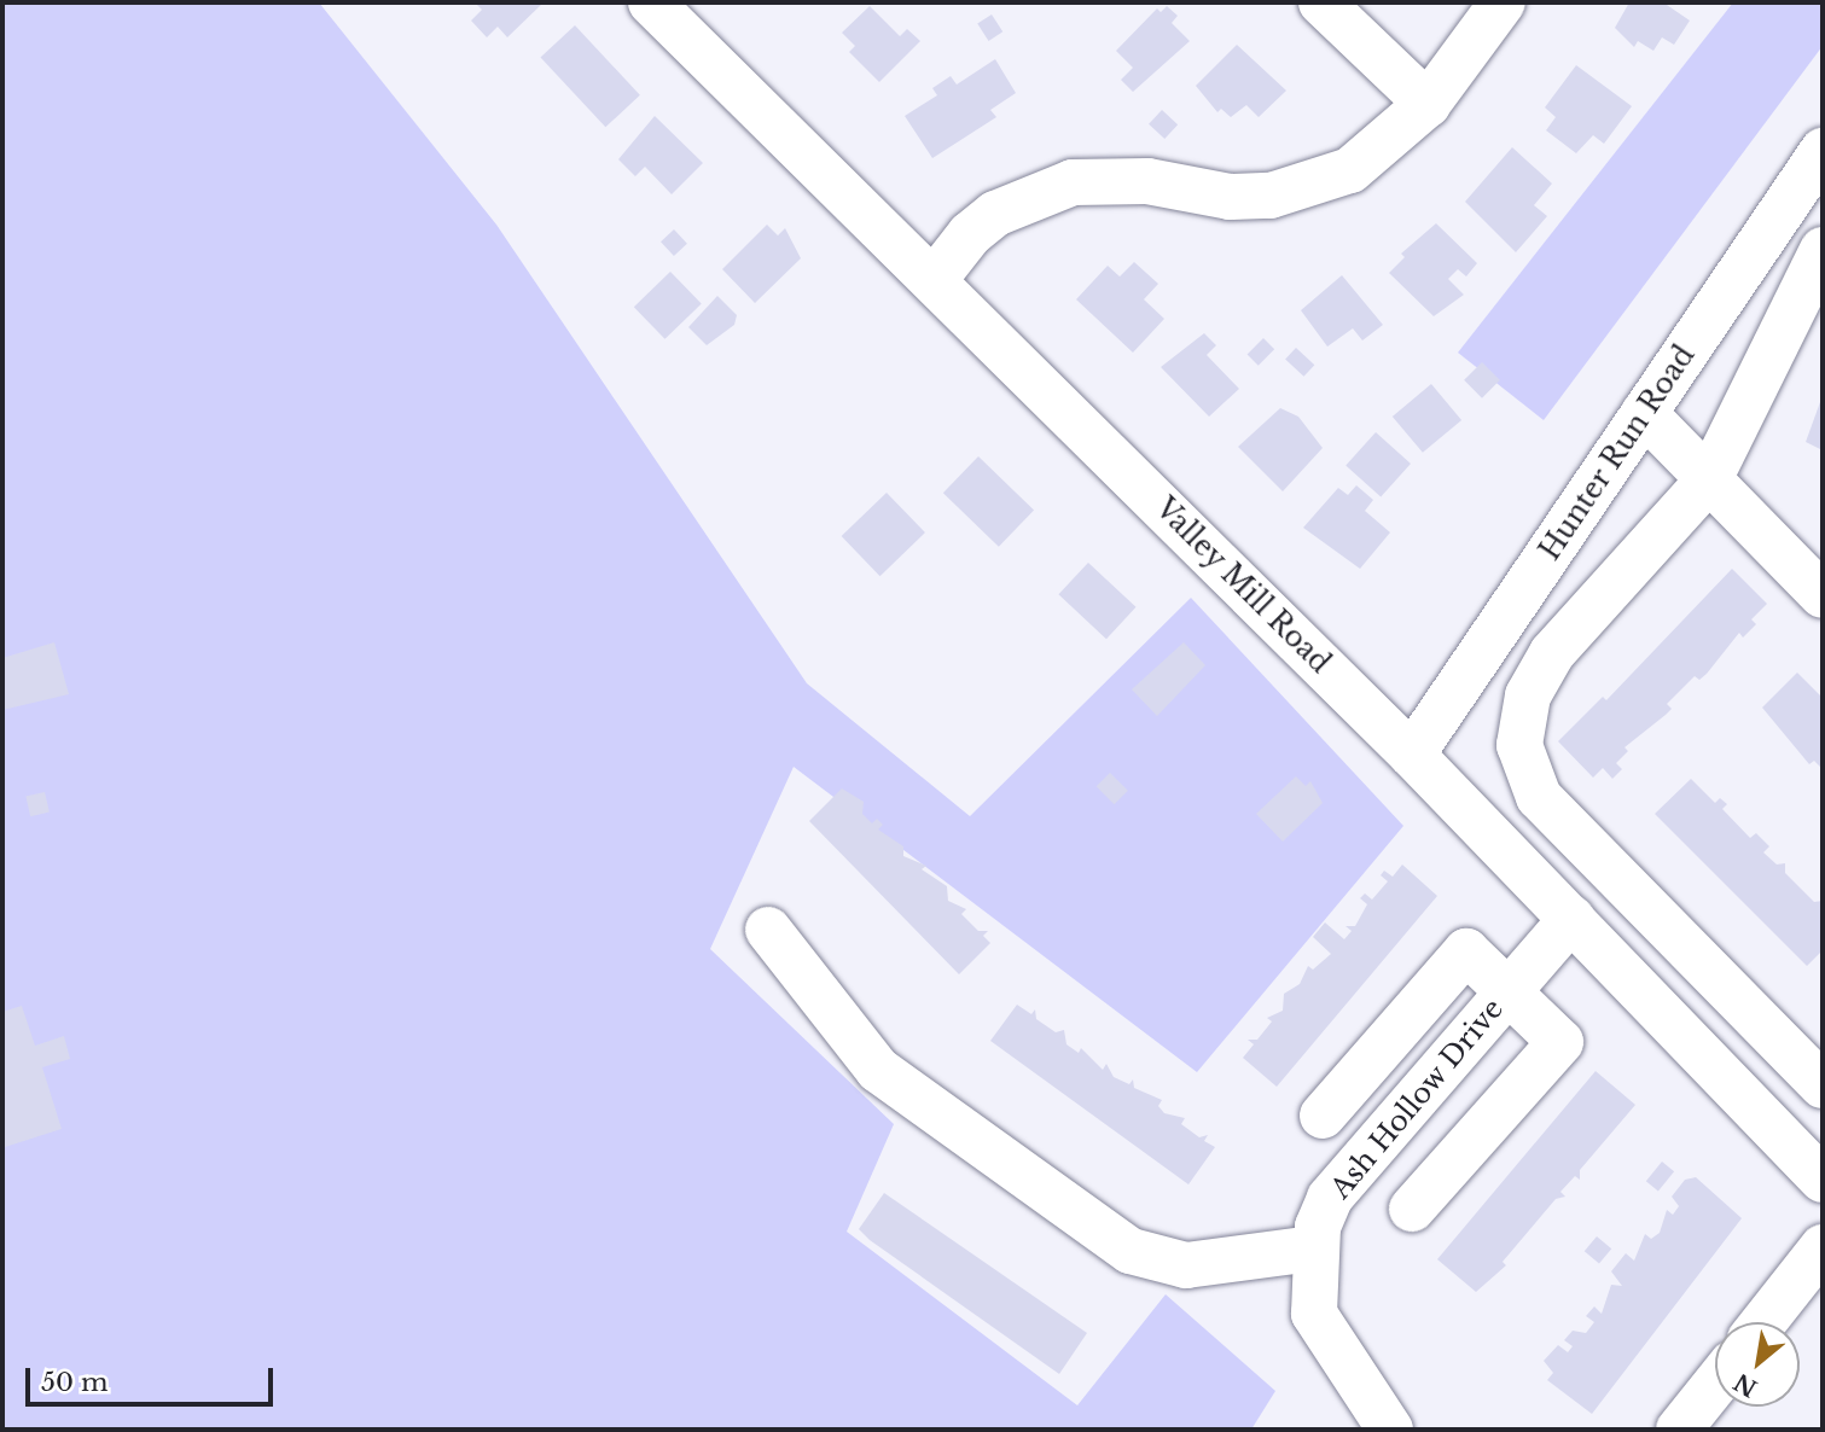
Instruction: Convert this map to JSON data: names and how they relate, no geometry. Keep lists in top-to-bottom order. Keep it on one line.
{"streets":{"street":["Hunter Run Road","Valley Mill Road","Ash Hollow Drive"]},"crossings":[["Hunter Run Road","Valley Mill Road"],["Valley Mill Road","Ash Hollow Drive"]],"scale_bar":"50 m","north":"bottom left"}
